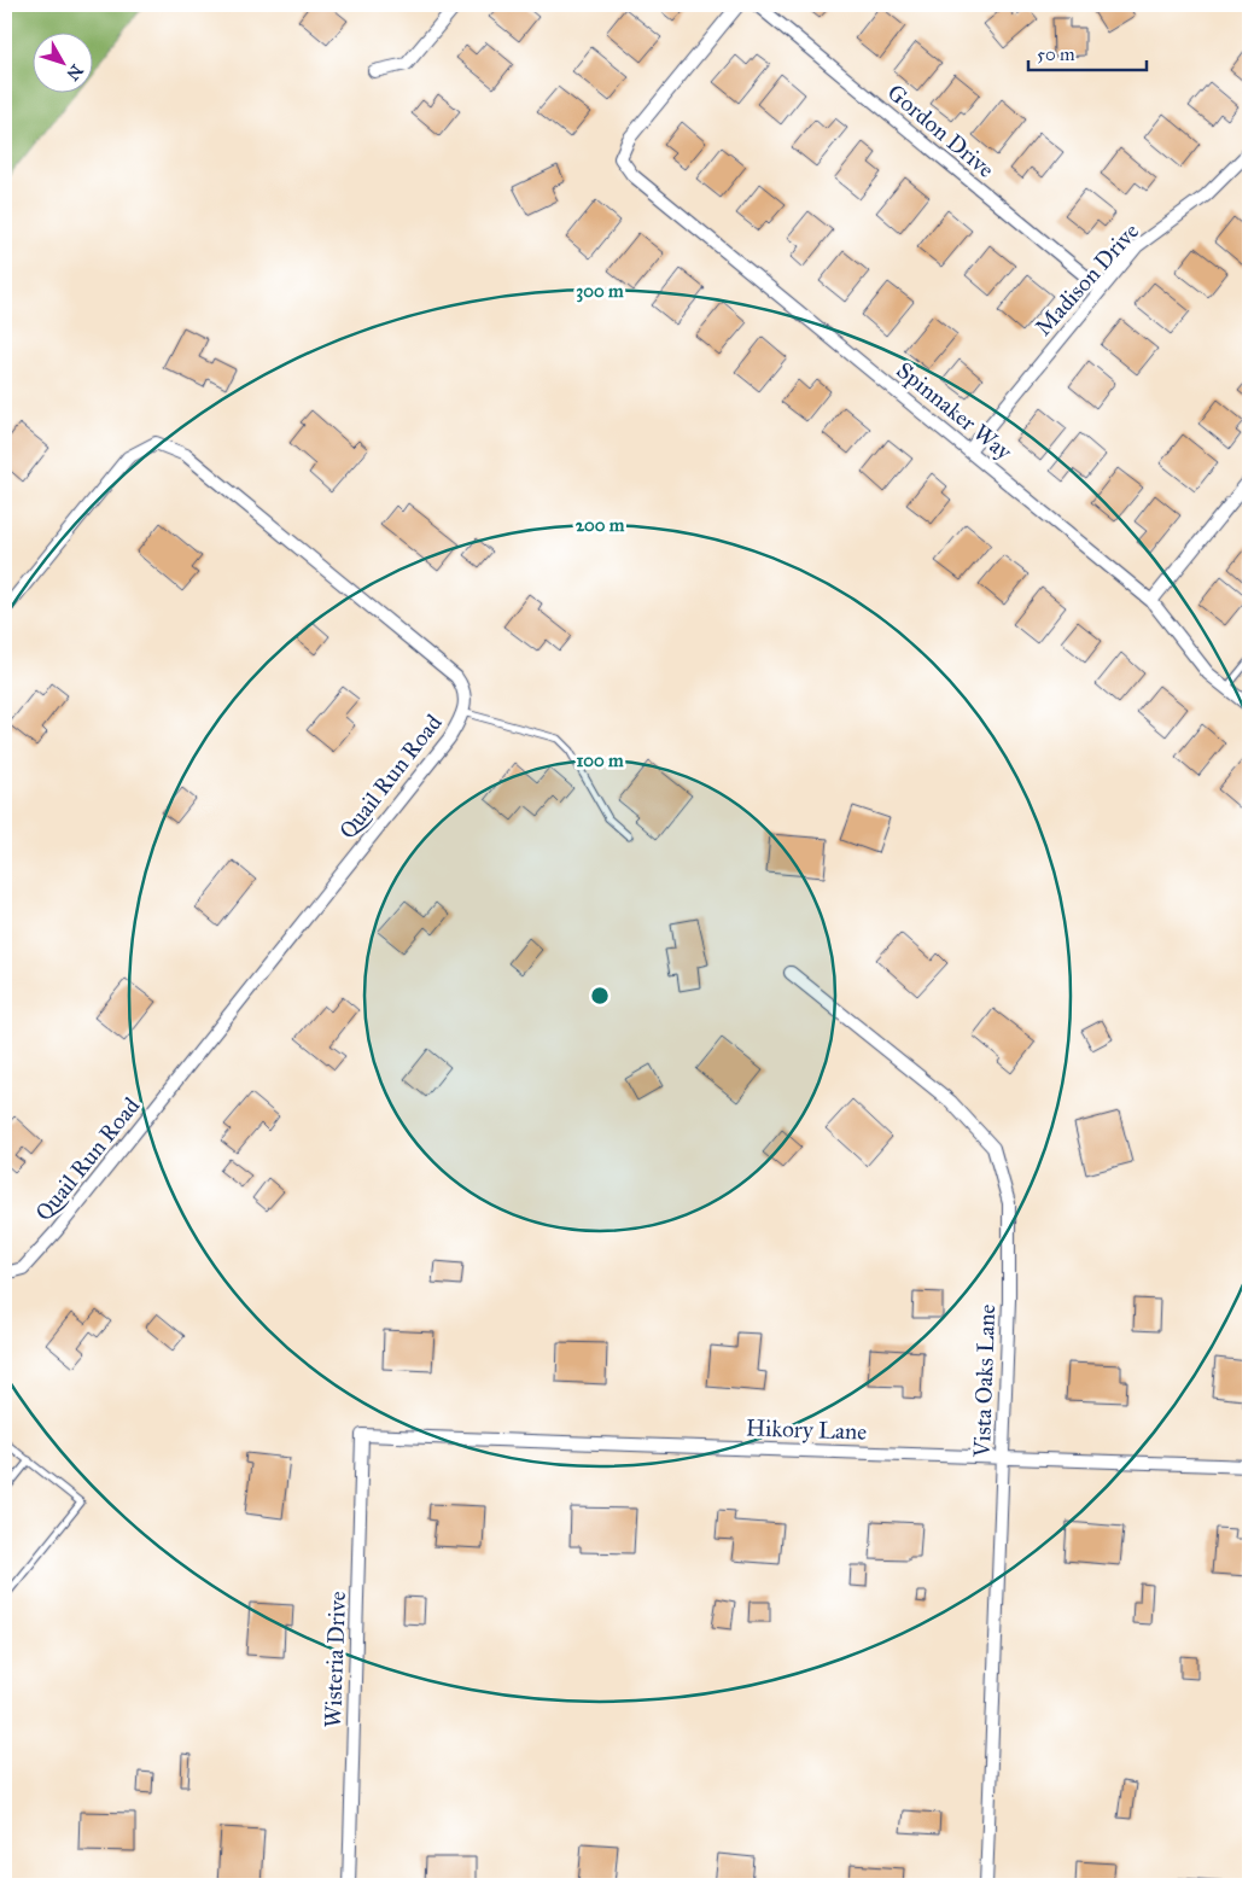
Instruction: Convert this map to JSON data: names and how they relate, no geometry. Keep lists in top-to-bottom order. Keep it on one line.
{"streets":{"street":["Gordon Drive","Madison Drive","Spinnaker Way","Quail Run Road","Vista Oaks Lane","Hikory Lane","Wisteria Drive"]},"crossings":[["Gordon Drive","Madison Drive"],["Madison Drive","Spinnaker Way"],["Vista Oaks Lane","Hikory Lane"],["Hikory Lane","Wisteria Drive"]],"scale_bar":"50 m","north":"bottom right","rings":["300 m","200 m","100 m"]}
